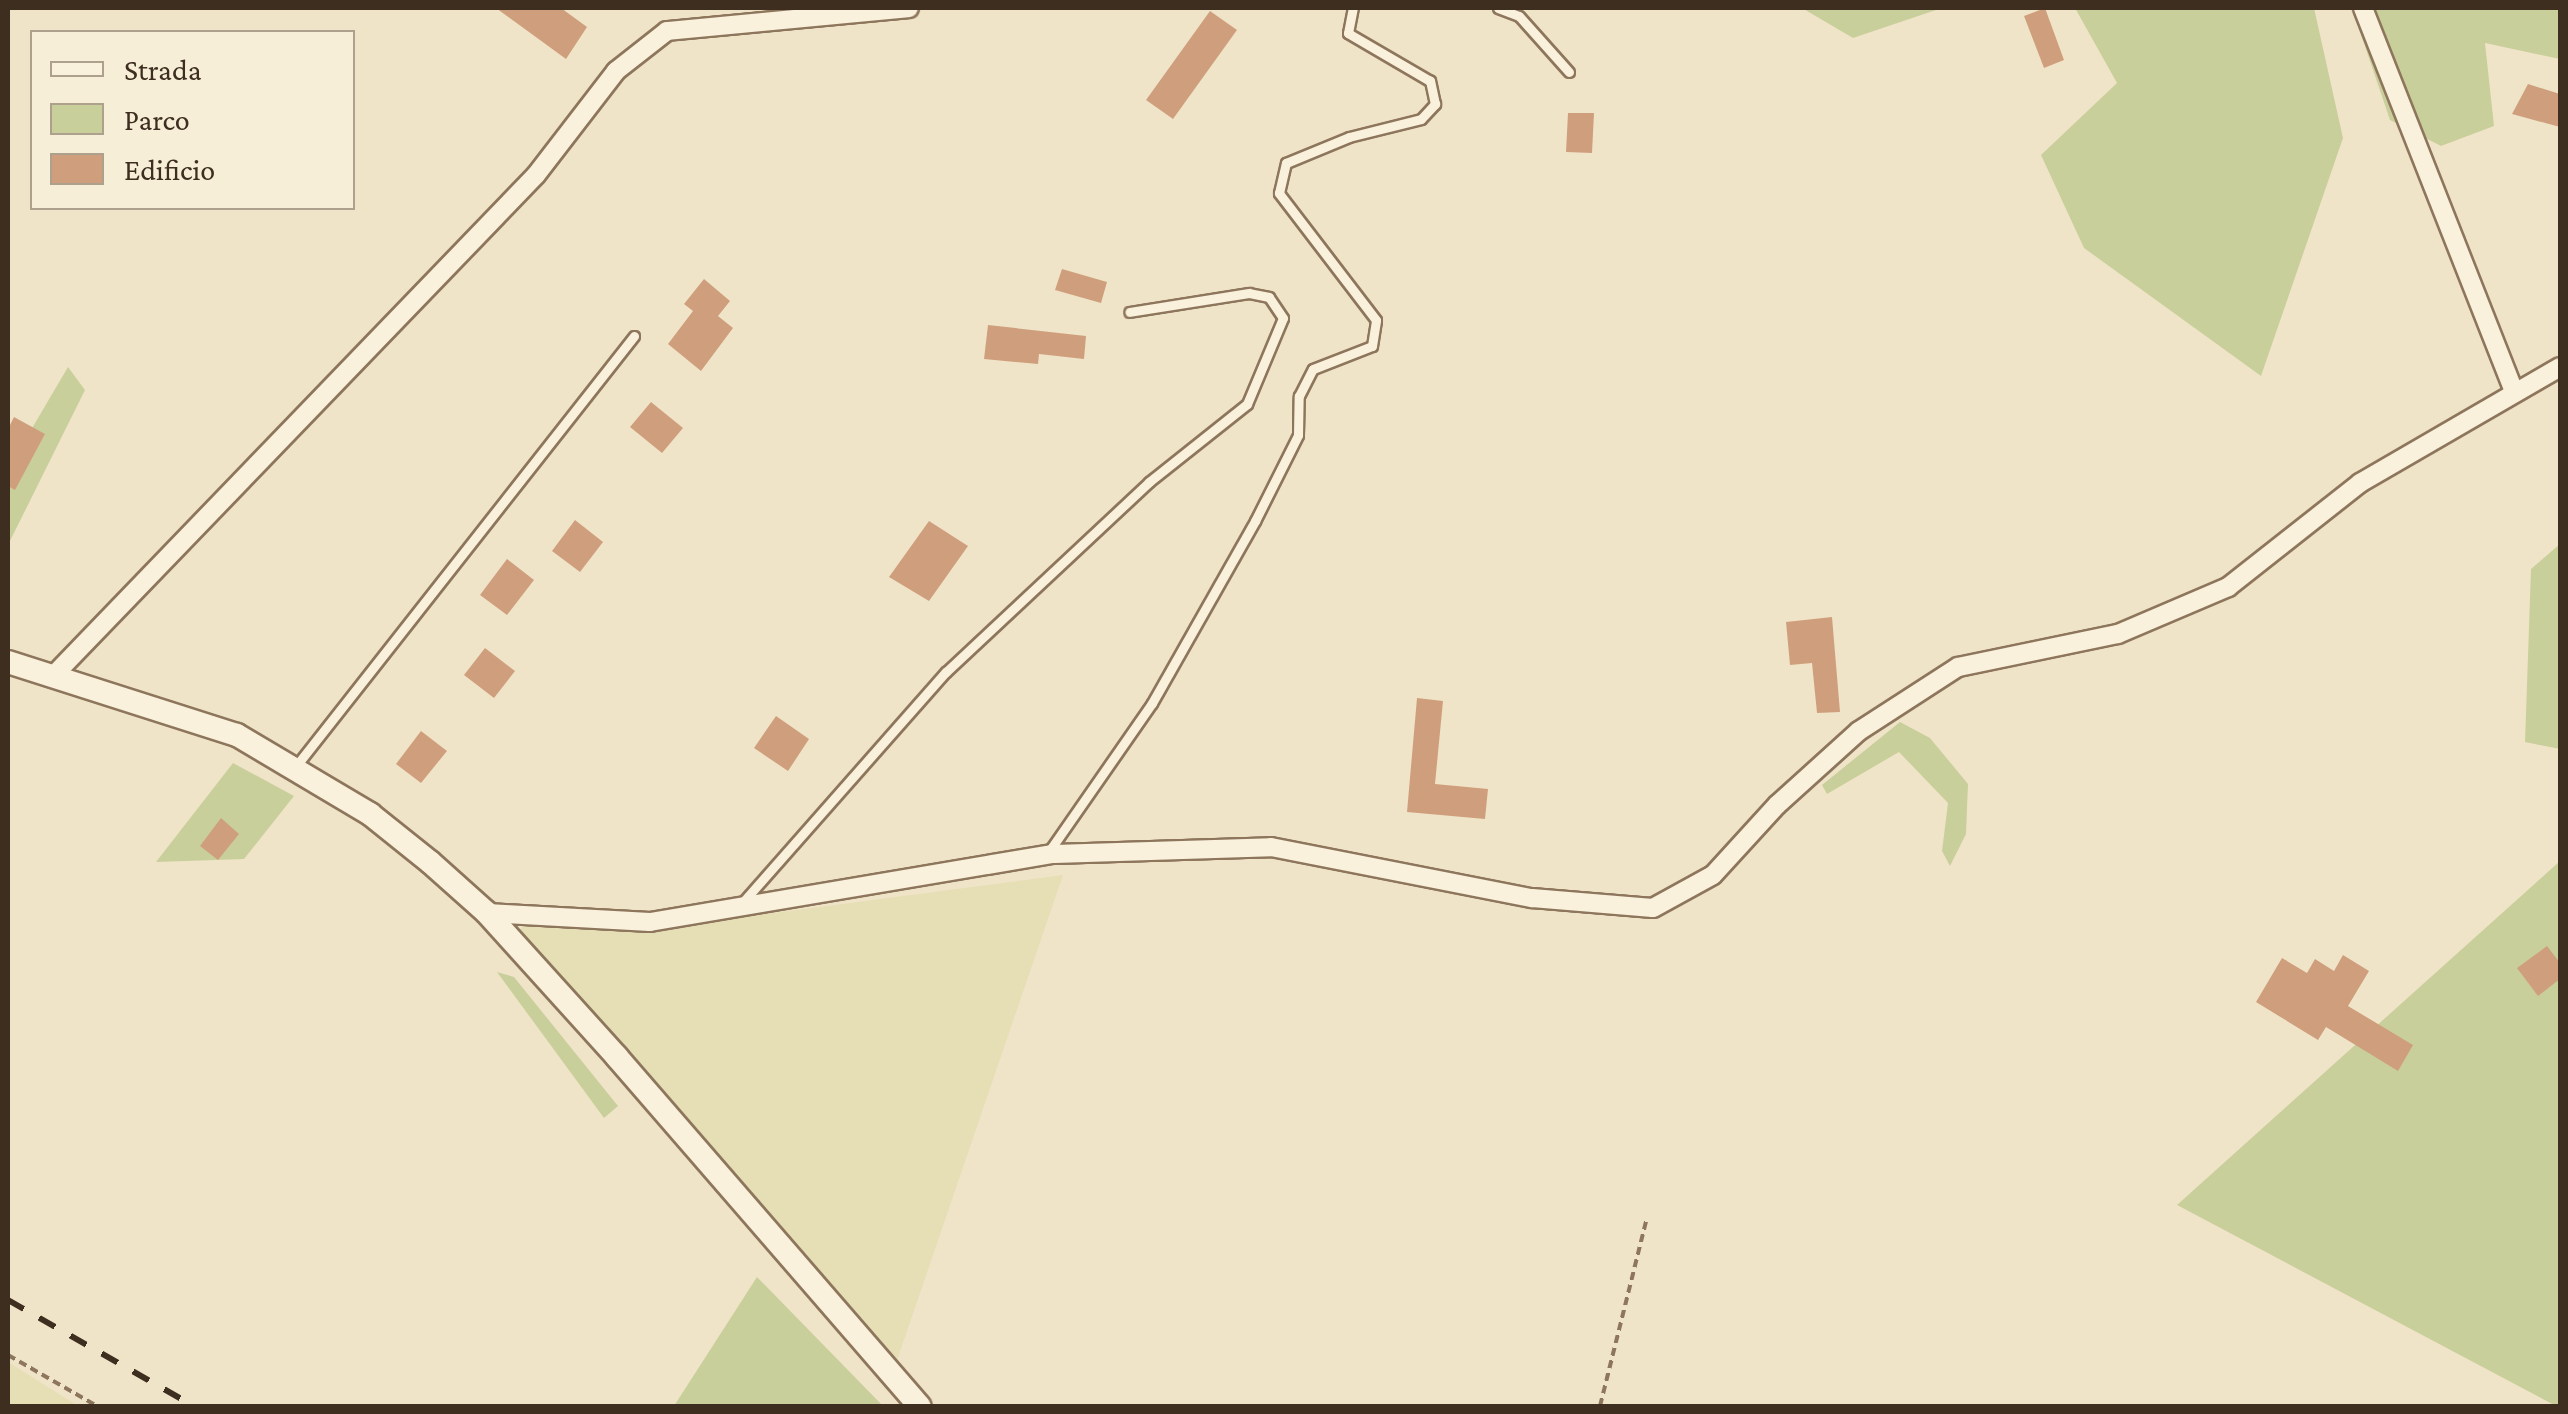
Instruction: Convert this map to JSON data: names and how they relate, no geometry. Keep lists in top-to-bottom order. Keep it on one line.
{"legend":["Strada","Parco","Edificio"]}
